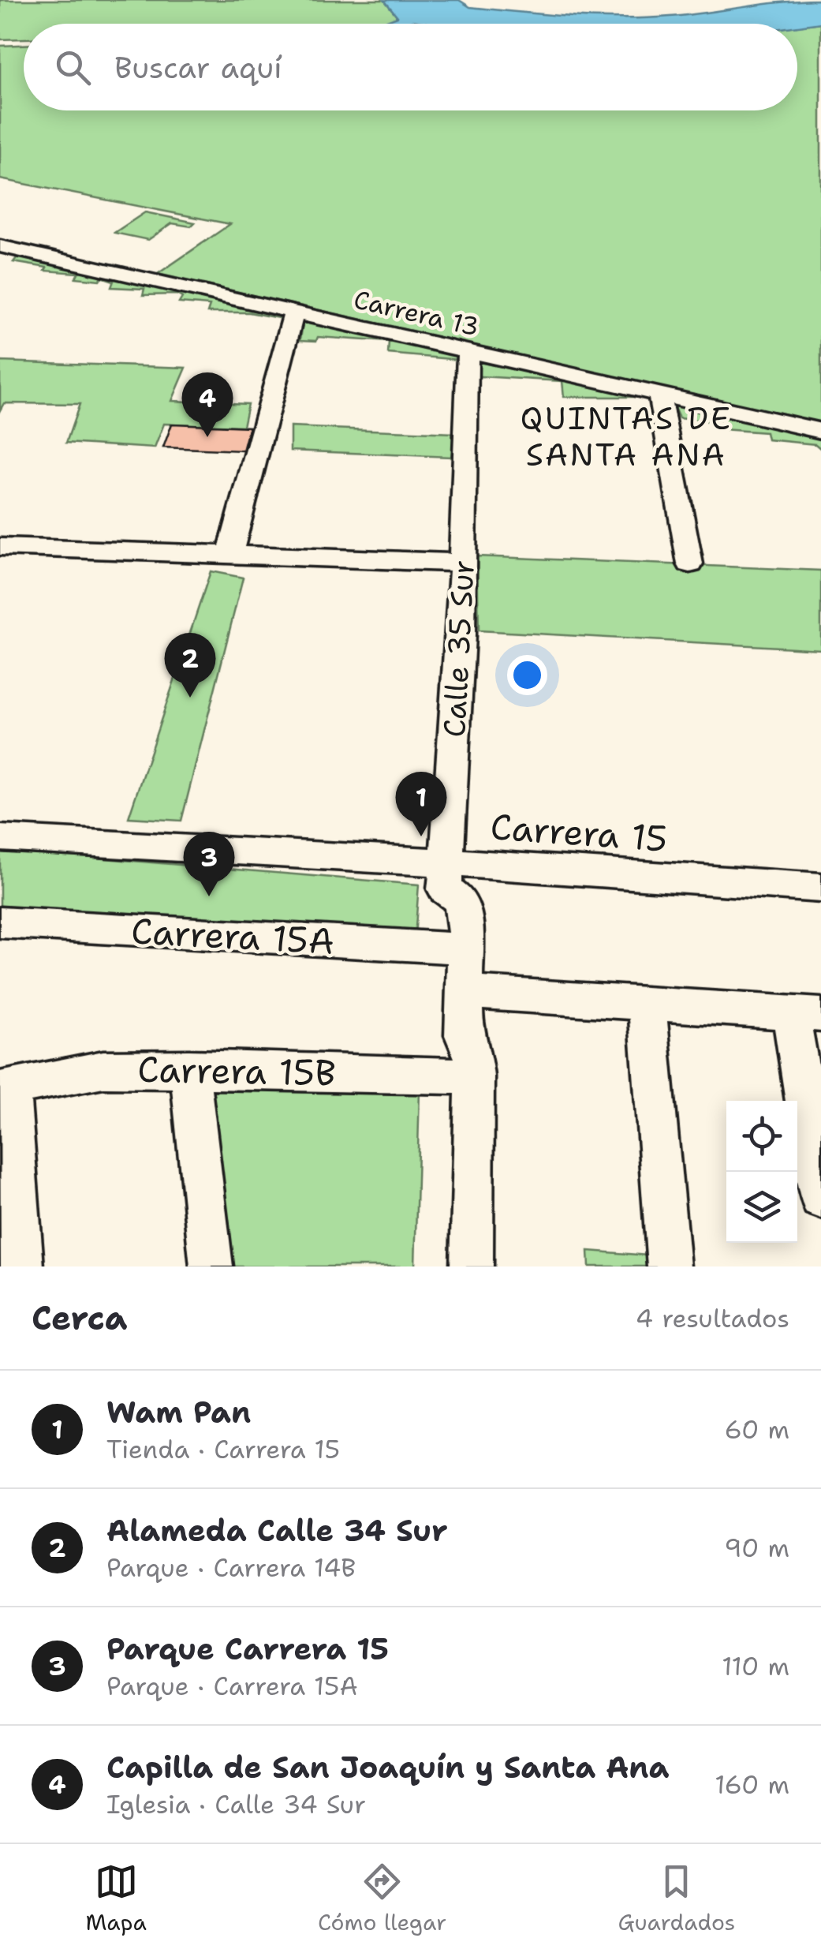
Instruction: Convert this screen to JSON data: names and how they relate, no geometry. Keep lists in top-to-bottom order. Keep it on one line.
{"streets":{"street":["Carrera 13","Calle 35 Sur","Carrera 15","Carrera 15A","Carrera 15B"]},"crossings":[["Carrera 13","Calle 35 Sur"],["Calle 35 Sur","Carrera 15"],["Calle 35 Sur","Carrera 15A"],["Calle 35 Sur","Carrera 15B"]],"districts":["QUINTAS DE SANTA ANA"],"page":{"search":"Buscar aquí","pins":["4","2","1","3"],"heading":["Cerca","4 resultados"],"list":[{"mark":"1","name":"Wam Pan","note":"Tienda · Carrera 15","value":"60 m"},{"mark":"2","name":"Alameda Calle 34 Sur","note":"Parque · Carrera 14B","value":"90 m"},{"mark":"3","name":"Parque Carrera 15","note":"Parque · Carrera 15A","value":"110 m"},{"mark":"4","name":"Capilla de San Joaquín y Santa Ana","note":"Iglesia · Calle 34 Sur","value":"160 m"}],"nav":["Mapa","Cómo llegar","Guardados"]}}
